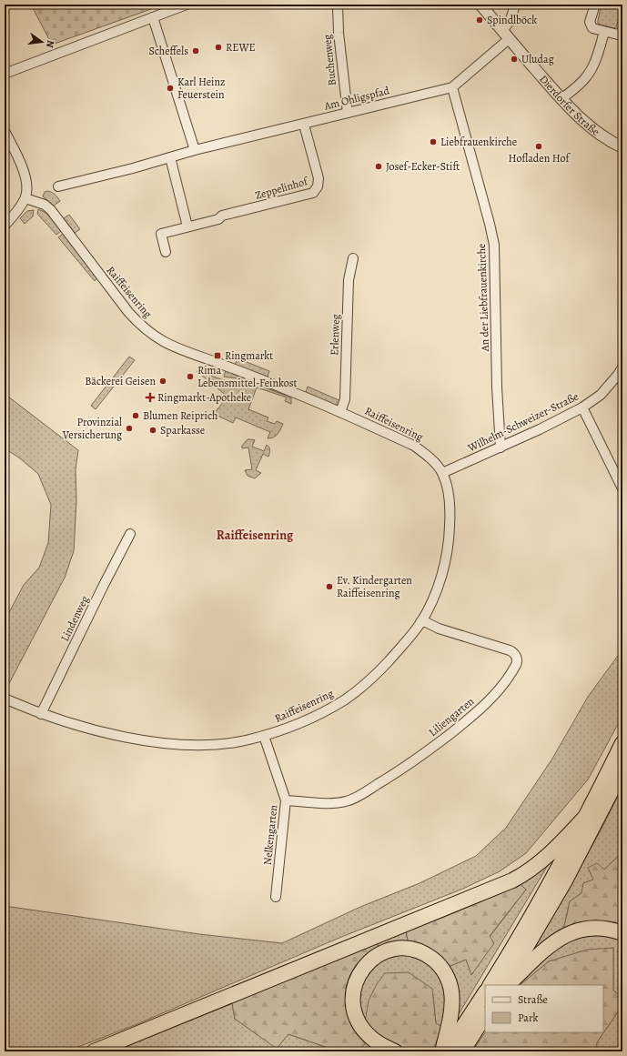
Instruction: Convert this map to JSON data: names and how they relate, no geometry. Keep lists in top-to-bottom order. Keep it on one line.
{"streets":{"street":["Buchenweg","Am Ohligspfad","Dierdorfer Straße","Zeppelinhof","Raiffeisenring","An der Liebfrauenkirche","Erlenweg","Wilhelm-Schweizer-Straße","Lindenweg","Liliengarten","Nelkengarten"]},"crossings":[["Buchenweg","Am Ohligspfad"],["Am Ohligspfad","Dierdorfer Straße"],["Am Ohligspfad","Zeppelinhof"],["Am Ohligspfad","An der Liebfrauenkirche"],["Raiffeisenring","Erlenweg"],["Raiffeisenring","Wilhelm-Schweizer-Straße"],["Raiffeisenring","Lindenweg"],["Raiffeisenring","Liliengarten"],["Raiffeisenring","Nelkengarten"],["An der Liebfrauenkirche","Wilhelm-Schweizer-Straße"],["Liliengarten","Nelkengarten"]],"districts":["Raiffeisenring"],"places":{"other":["Spindlböck","REWE","Scheffels","Uludag","Karl Heinz Feuerstein","Liebfrauenkirche","Hofladen Hof","Josef-Ecker-Stift","Rima Lebensmittel-Feinkost","Bäckerei Geisen","Blumen Reiprich","Provinzial Versicherung","Sparkasse","Ev. Kindergarten Raiffeisenring"],"transit":["Ringmarkt"],"health":["Ringmarkt-Apotheke"]},"legend":["Straße","Park"],"north":"right"}
